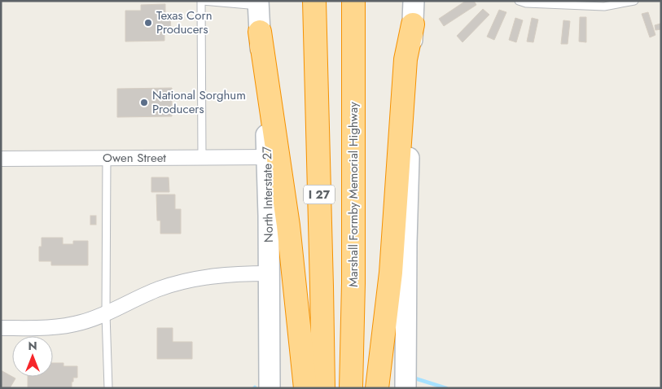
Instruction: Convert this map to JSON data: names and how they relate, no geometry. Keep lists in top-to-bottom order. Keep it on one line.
{"streets":{"highway":["I 27","Marshall Formby Memorial Highway"],"main road":["North Interstate 27"],"street":["Owen Street"]},"crossings":[["Owen Street","North Interstate 27"]],"places":["Texas Corn Producers","National Sorghum Producers"],"north":"top"}
